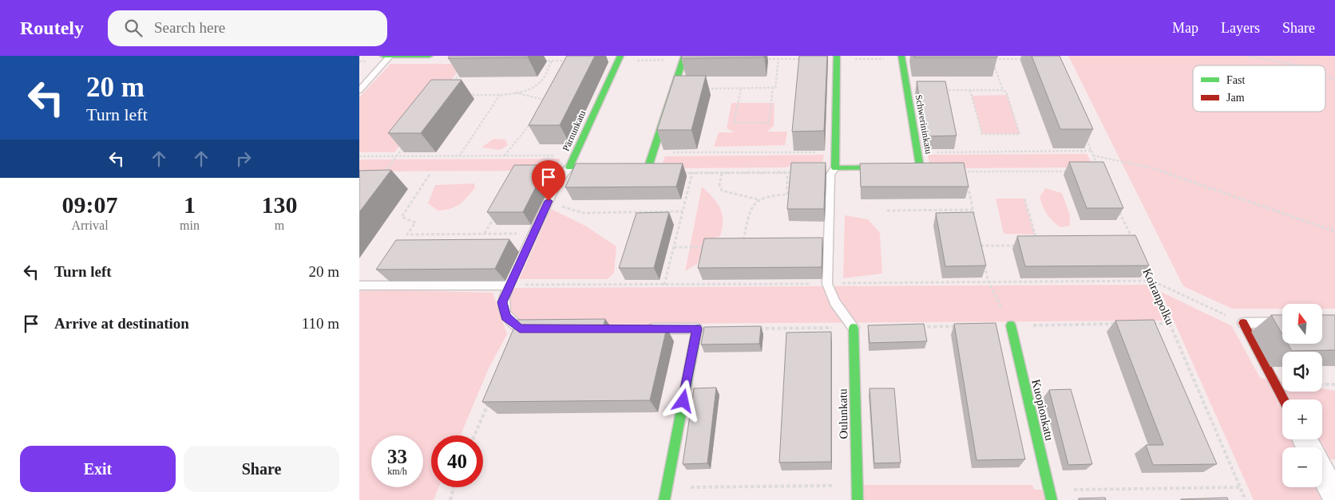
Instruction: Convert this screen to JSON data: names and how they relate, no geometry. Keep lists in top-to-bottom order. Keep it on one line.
{"streets":{"street":["Schwerininkatu","Pärnunkatu","Kuopionkatu","Oulunkatu"],"path":["Koiranpolku"]},"legend":["Fast","Jam"],"north":"top","page":{"header":"Routely","search":"Search here","nav":["Map","Layers","Share"],"turn":["20 m","Turn left"],"eta":["09:07","Arrival","1","min","130","m"],"list":[{"name":"Turn left","value":"20 m"},{"name":"Arrive at destination","value":"110 m"}],"map_buttons":["+","−"],"speed":"33 km/h","limit":"40","buttons":["Exit","Share"]}}
